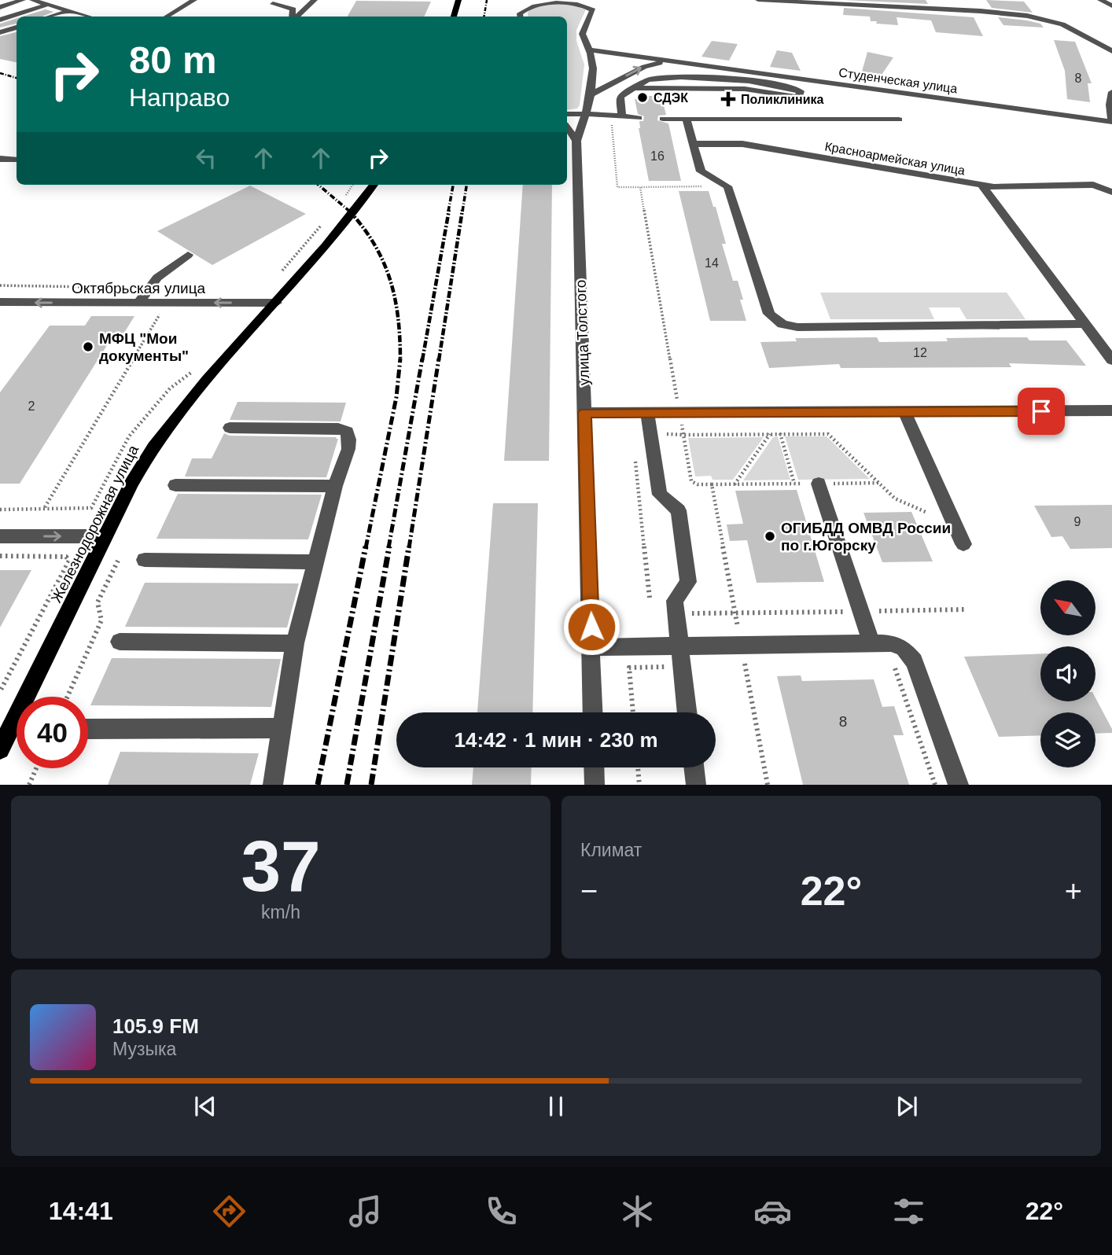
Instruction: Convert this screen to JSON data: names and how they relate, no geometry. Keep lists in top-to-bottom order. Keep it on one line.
{"streets":{"main road":["Железнодорожная улица"],"street":["Студенческая улица","Красноармейская улица","Октябрьская улица","улица Толстого"]},"crossings":[["Октябрьская улица","Железнодорожная улица"]],"one_way":["Октябрьская улица"],"places":{"other":["СДЭК","МФЦ \"Мои документы\"","ОГИБДД ОМВД России по г.Югорску"],"health":["Поликлиника"]},"house_numbers":["8","16","14","12","2","9","8"],"north":"top left","page":{"turn":["80 m","Направо"],"limit":"40","trip":"14:42 · 1 мин · 230 m","tile":[["37","km/h"],"Климат"],"heat":["−","22°","+"],"song":["105.9 FM","Музыка"],"tabs":["14:41","22°"]}}
